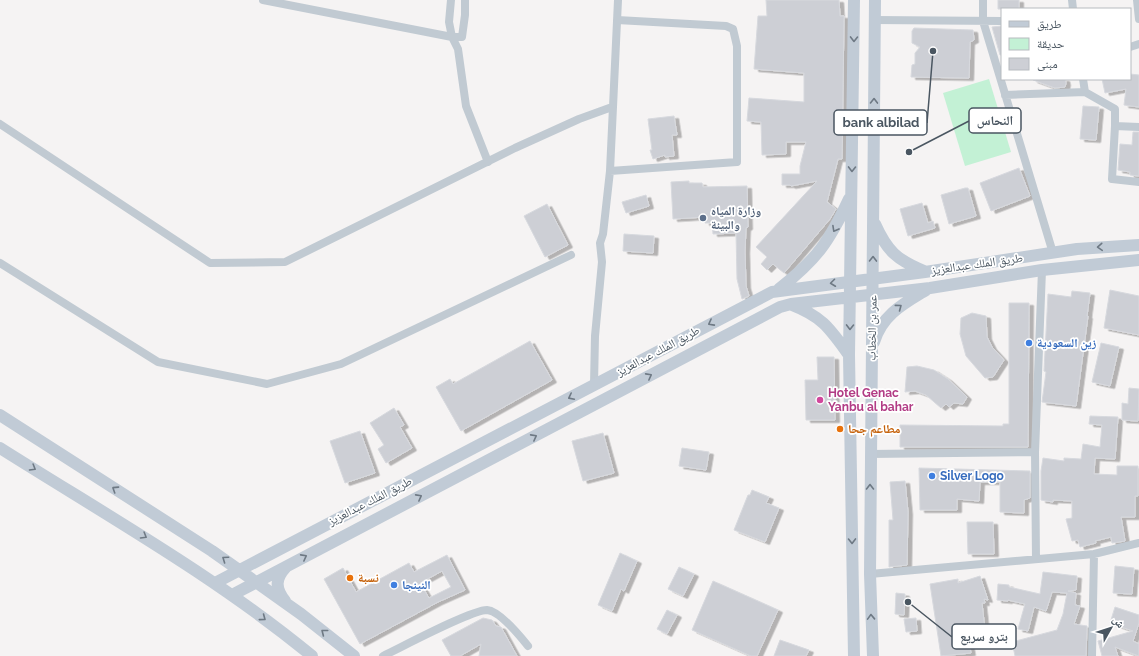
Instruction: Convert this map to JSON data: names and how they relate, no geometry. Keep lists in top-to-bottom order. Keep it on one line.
{"streets":{"main road":["طريق الملك عبدالعزيز","عمر بن الخطاب"]},"crossings":[["طريق الملك عبدالعزيز","عمر بن الخطاب"]],"places":["bank albilad","النحاس","وزارة المياه والبيئة","زين السعودية","Hotel Genac Yanbu al bahar","مطاعم جحا","Silver Logo","نسبة","النينجا","بترو سريع"],"legend":["طريق","حديقة","مبنى"],"north":"top right"}
